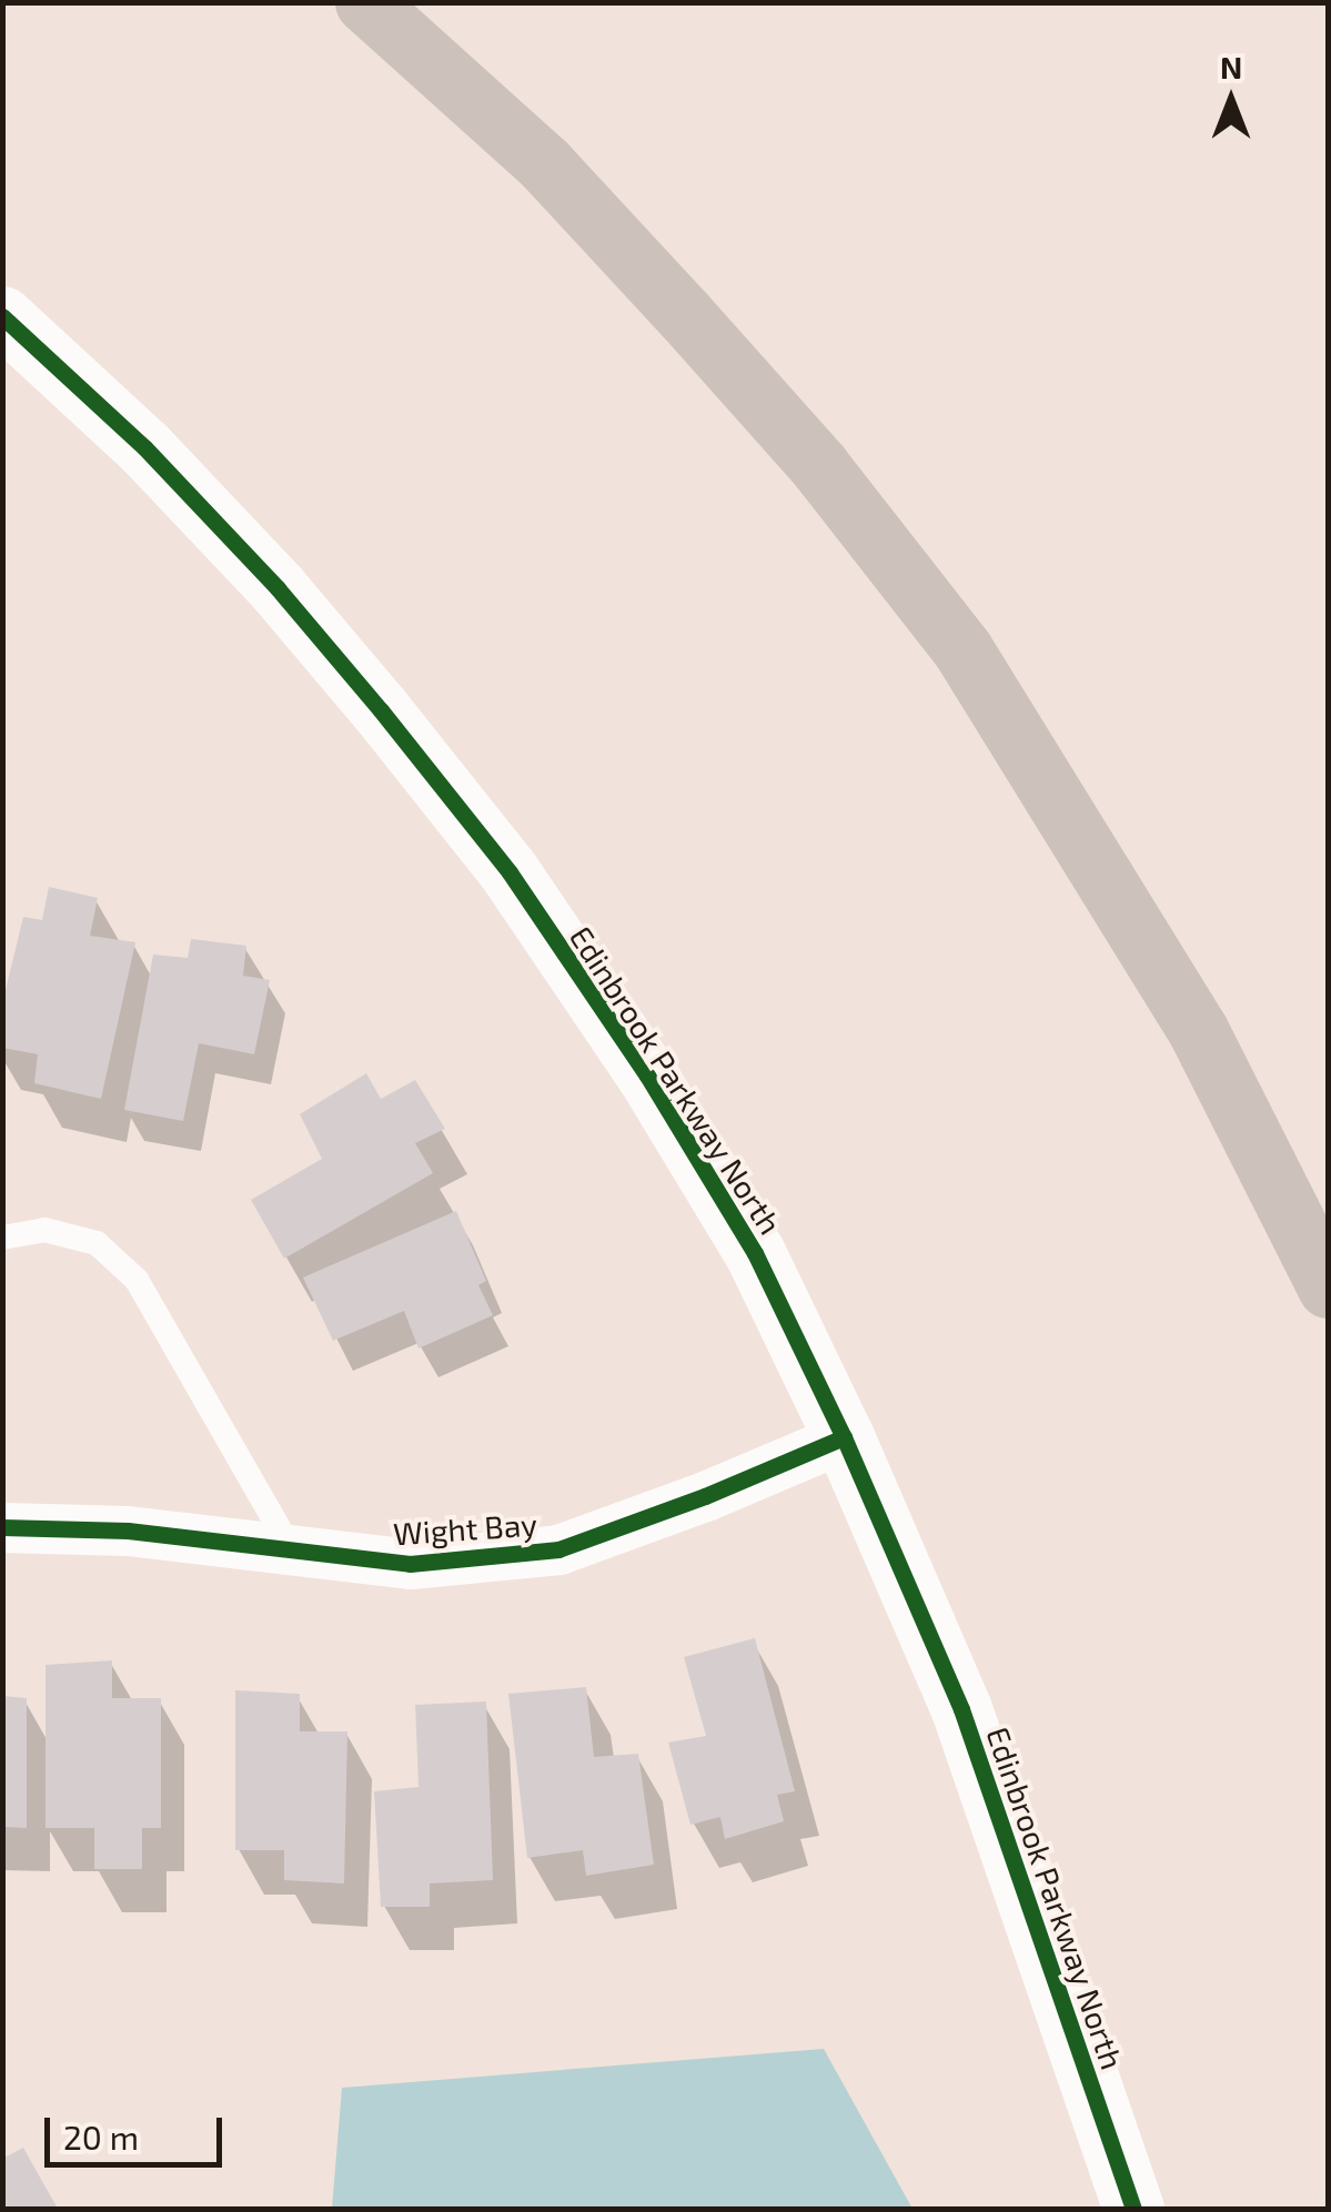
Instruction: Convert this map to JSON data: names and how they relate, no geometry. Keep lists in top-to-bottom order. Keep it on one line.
{"streets":{"street":["Edinbrook Parkway North","Wight Bay"]},"crossings":[["Edinbrook Parkway North","Wight Bay"]],"scale_bar":"20 m","north":"top"}
